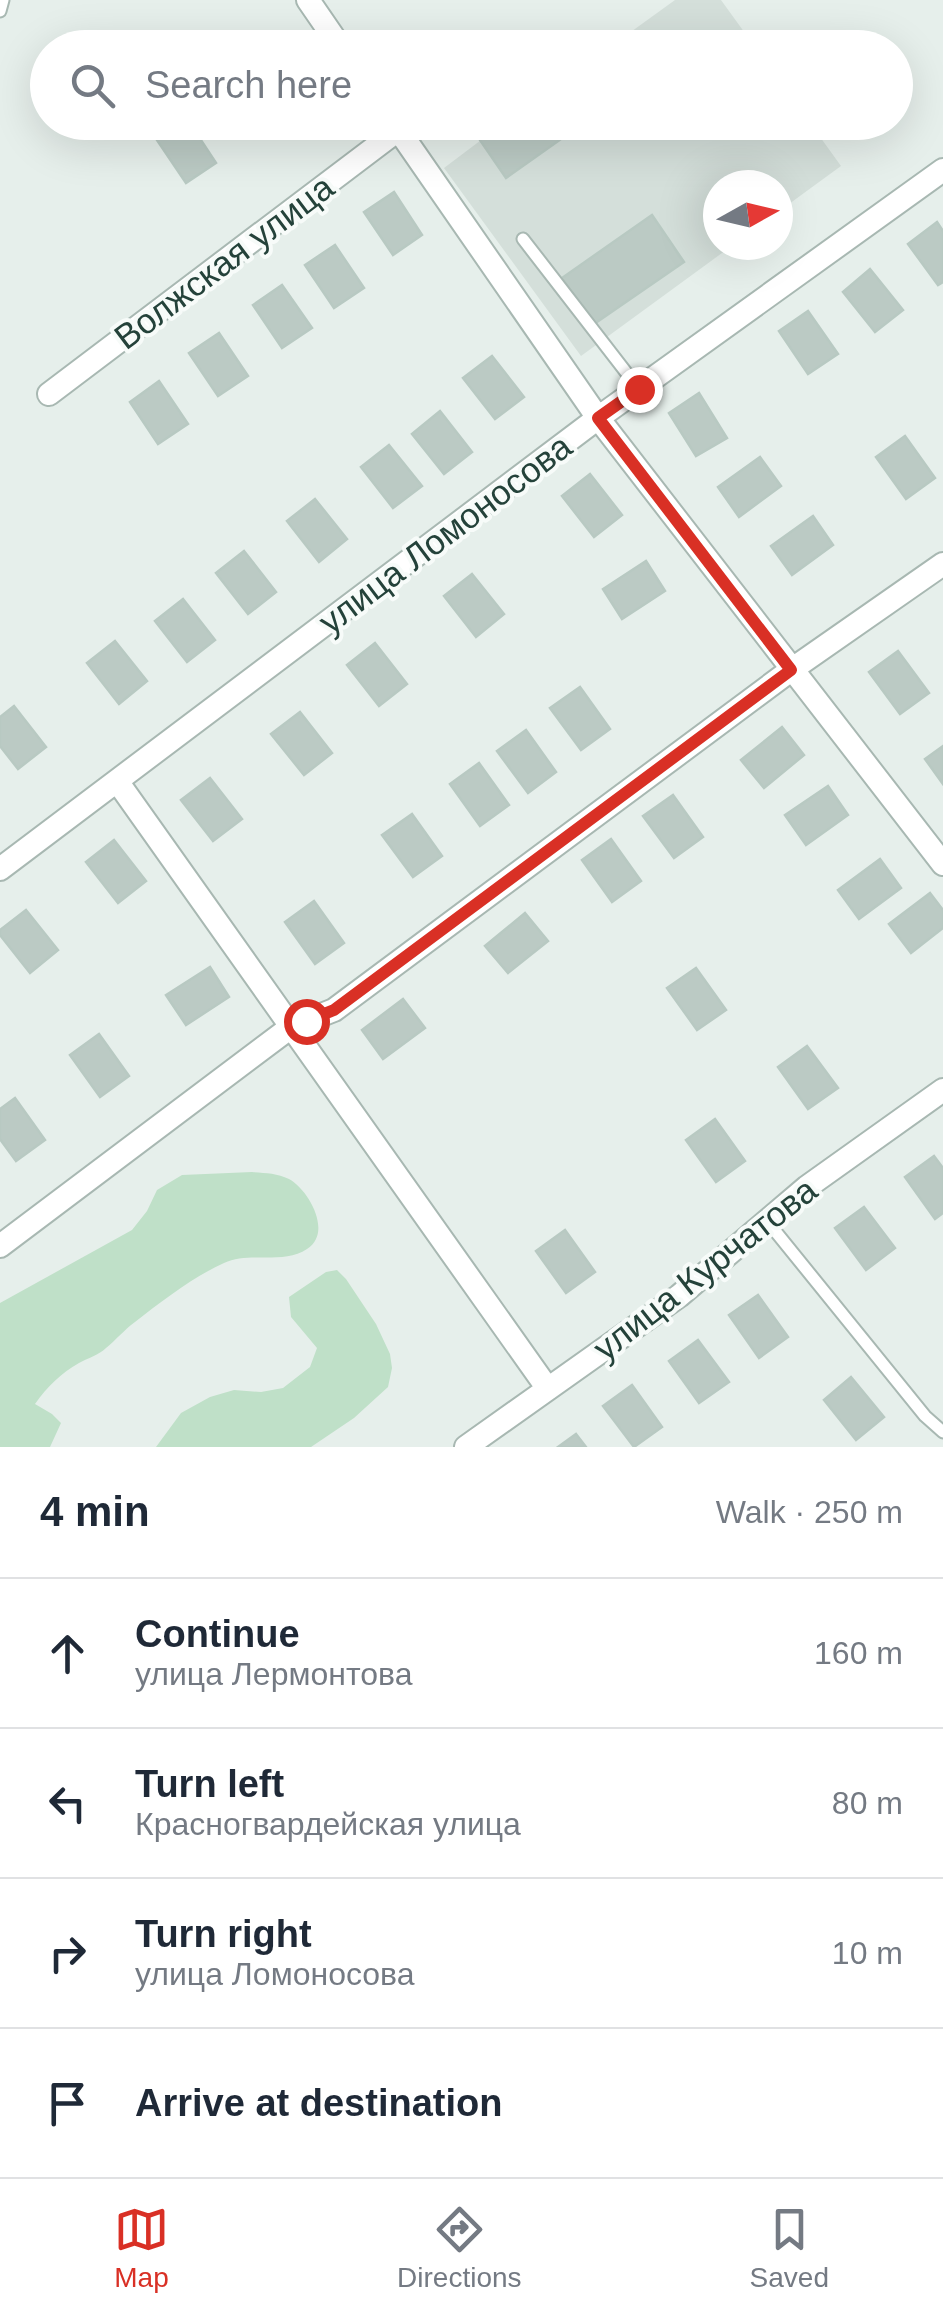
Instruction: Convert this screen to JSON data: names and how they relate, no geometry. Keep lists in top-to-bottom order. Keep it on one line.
{"streets":{"street":["Волжская улица","улица Ломоносова","улица Курчатова"]},"north":"right","page":{"search":"Search here","heading":["4 min","Walk · 250 m"],"list":[["Continue","улица Лермонтова","160 m"],["Turn left","Красногвардейская улица","80 m"],["Turn right","улица Ломоносова","10 m"],"Arrive at destination"],"nav":["Map","Directions","Saved"]}}
